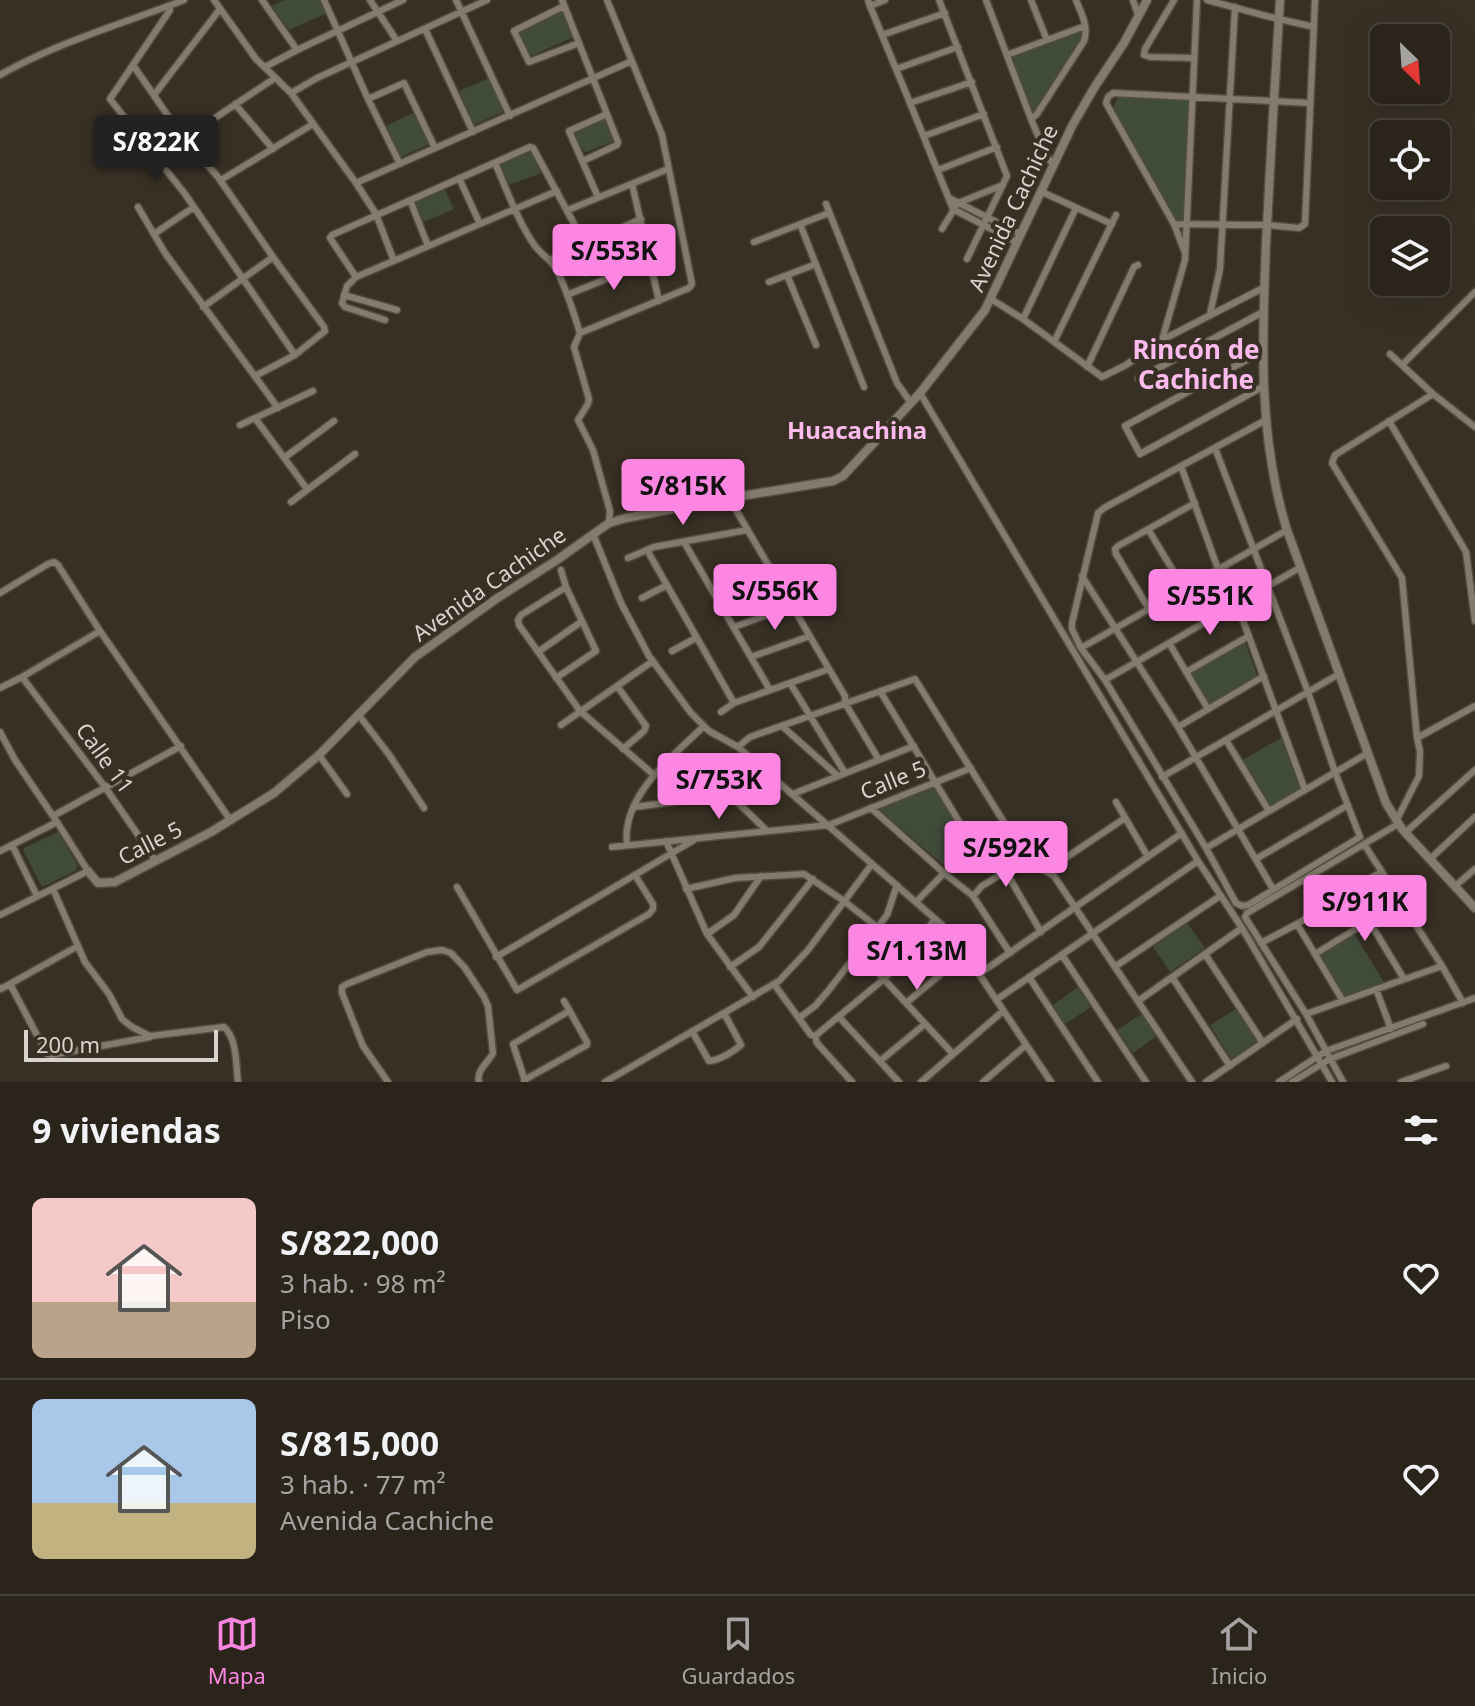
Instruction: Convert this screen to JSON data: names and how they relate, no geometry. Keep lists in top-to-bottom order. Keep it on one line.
{"streets":{"street":["Avenida Cachiche","Calle 11","Calle 5"]},"crossings":[["Avenida Cachiche","Calle 5"],["Calle 11","Calle 5"]],"districts":["Rincón de Cachiche","Huacachina"],"scale_bar":"200 m","north":"bottom right","page":{"price":["S/822K","S/553K","S/815K","S/556K","S/551K","S/753K","S/592K","S/911K","S/1.13M"],"scale":"200 m","heading":"9 viviendas","list":[{"name":"S/822,000","note":"3 hab. · 98 m² · Piso"},{"name":"S/815,000","note":"3 hab. · 77 m² · Avenida Cachiche"}],"tabs":["Mapa","Guardados","Inicio"]}}
